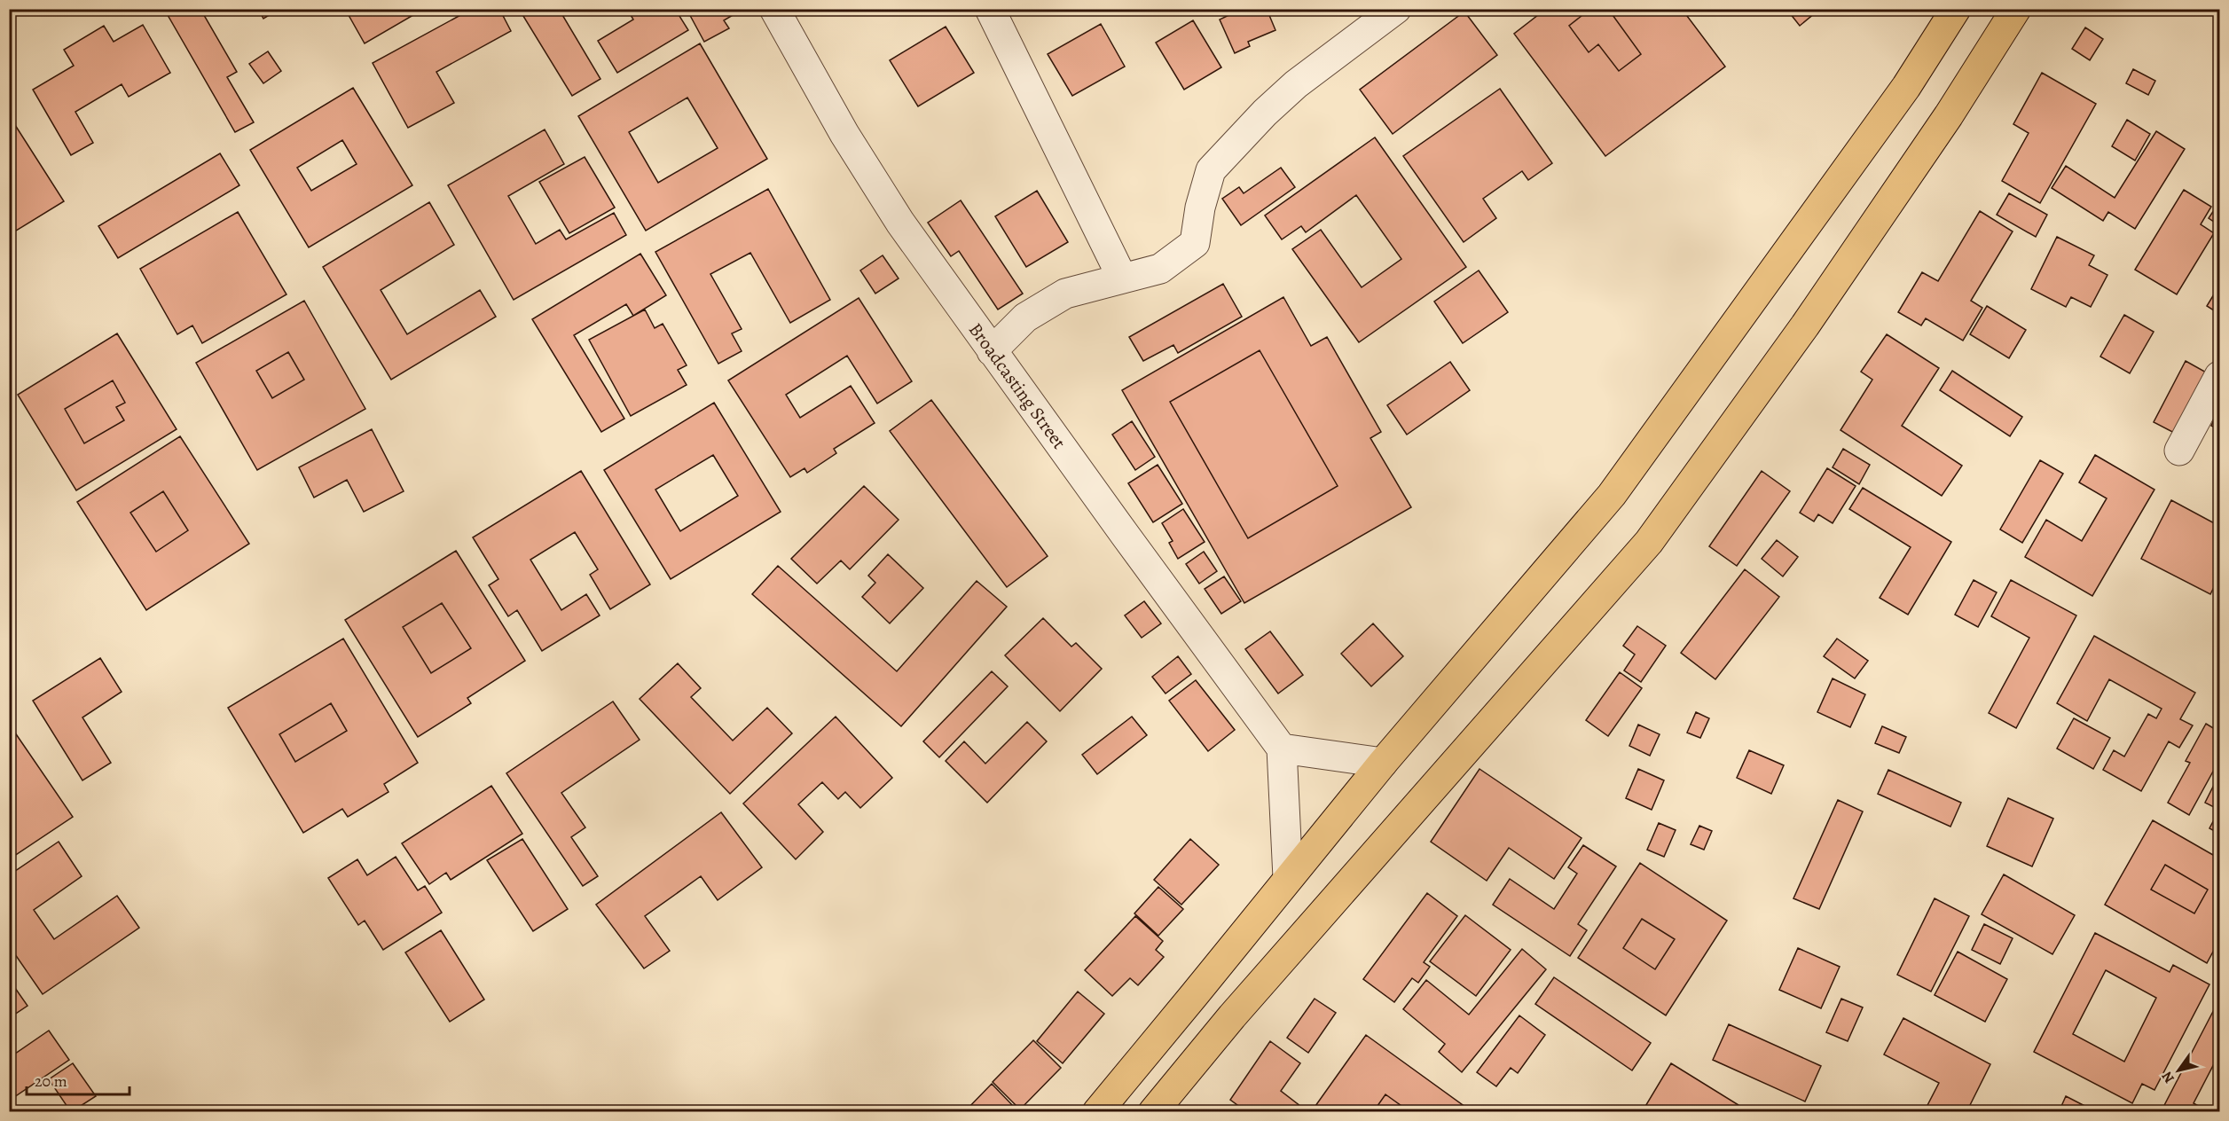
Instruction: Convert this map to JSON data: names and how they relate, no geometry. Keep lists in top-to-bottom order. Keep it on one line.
{"streets":{"street":["Broadcasting Street"]},"scale_bar":"20 m","north":"bottom left"}
